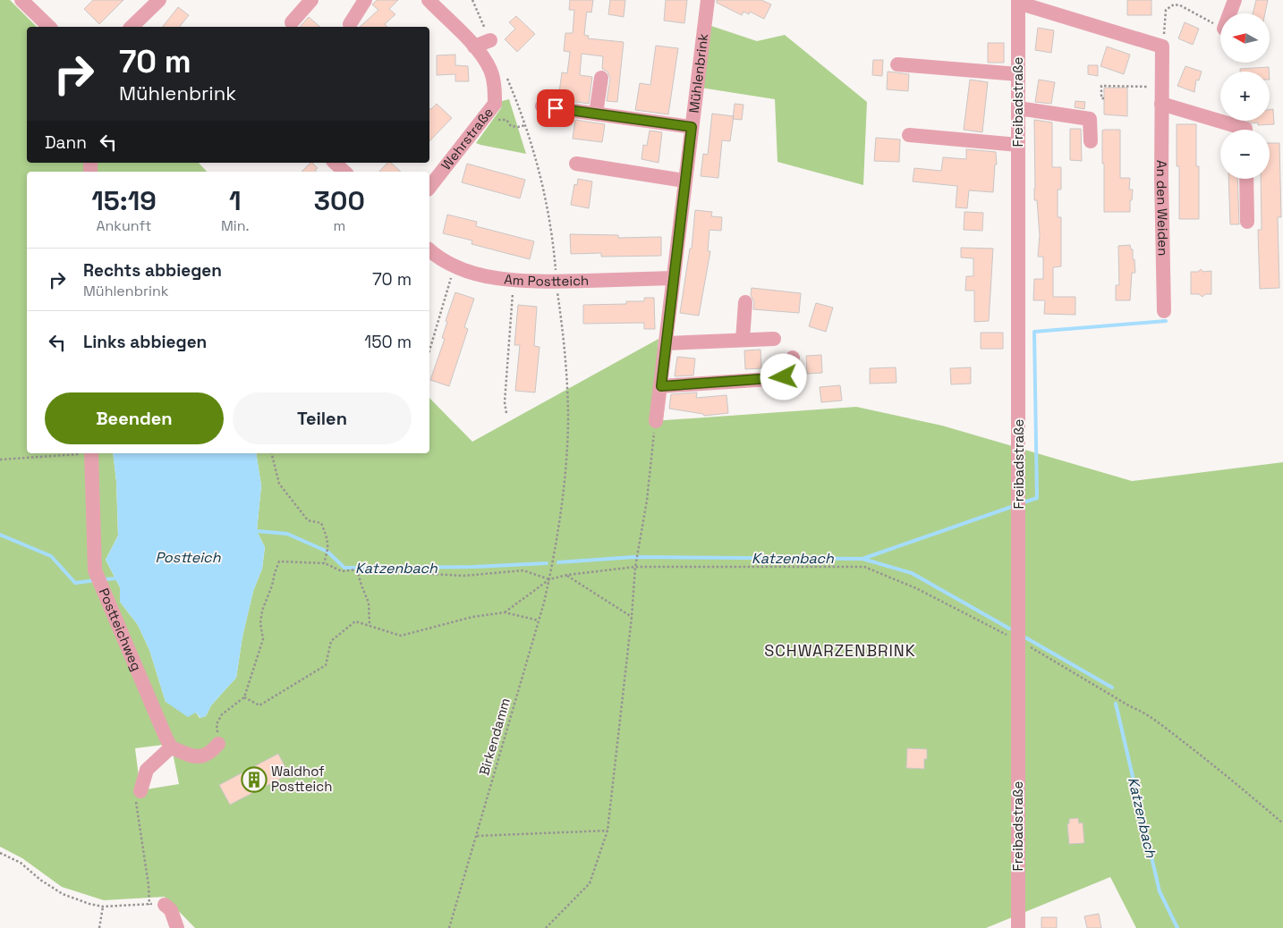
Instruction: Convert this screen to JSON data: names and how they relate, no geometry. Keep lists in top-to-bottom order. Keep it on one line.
{"streets":{"street":["Mühlenbrink","Freibadstraße","Wehrstraße","An den Weiden","Am Postteich","Postteichweg"],"path":["Birkendamm"]},"crossings":[["Mühlenbrink","Am Postteich"]],"districts":["SCHWARZENBRINK"],"water":["Postteich","Katzenbach"],"places":{"building":["Waldhof Postteich"]},"north":"left","page":{"map_buttons":["+","−"],"turn":["70 m","Mühlenbrink"],"then":"Dann","eta":["15:19","Ankunft","1","Min.","300","m"],"list":[{"name":"Rechts abbiegen","note":"Mühlenbrink","value":"70 m"},{"name":"Links abbiegen","value":"150 m"}],"buttons":["Beenden","Teilen"]}}
